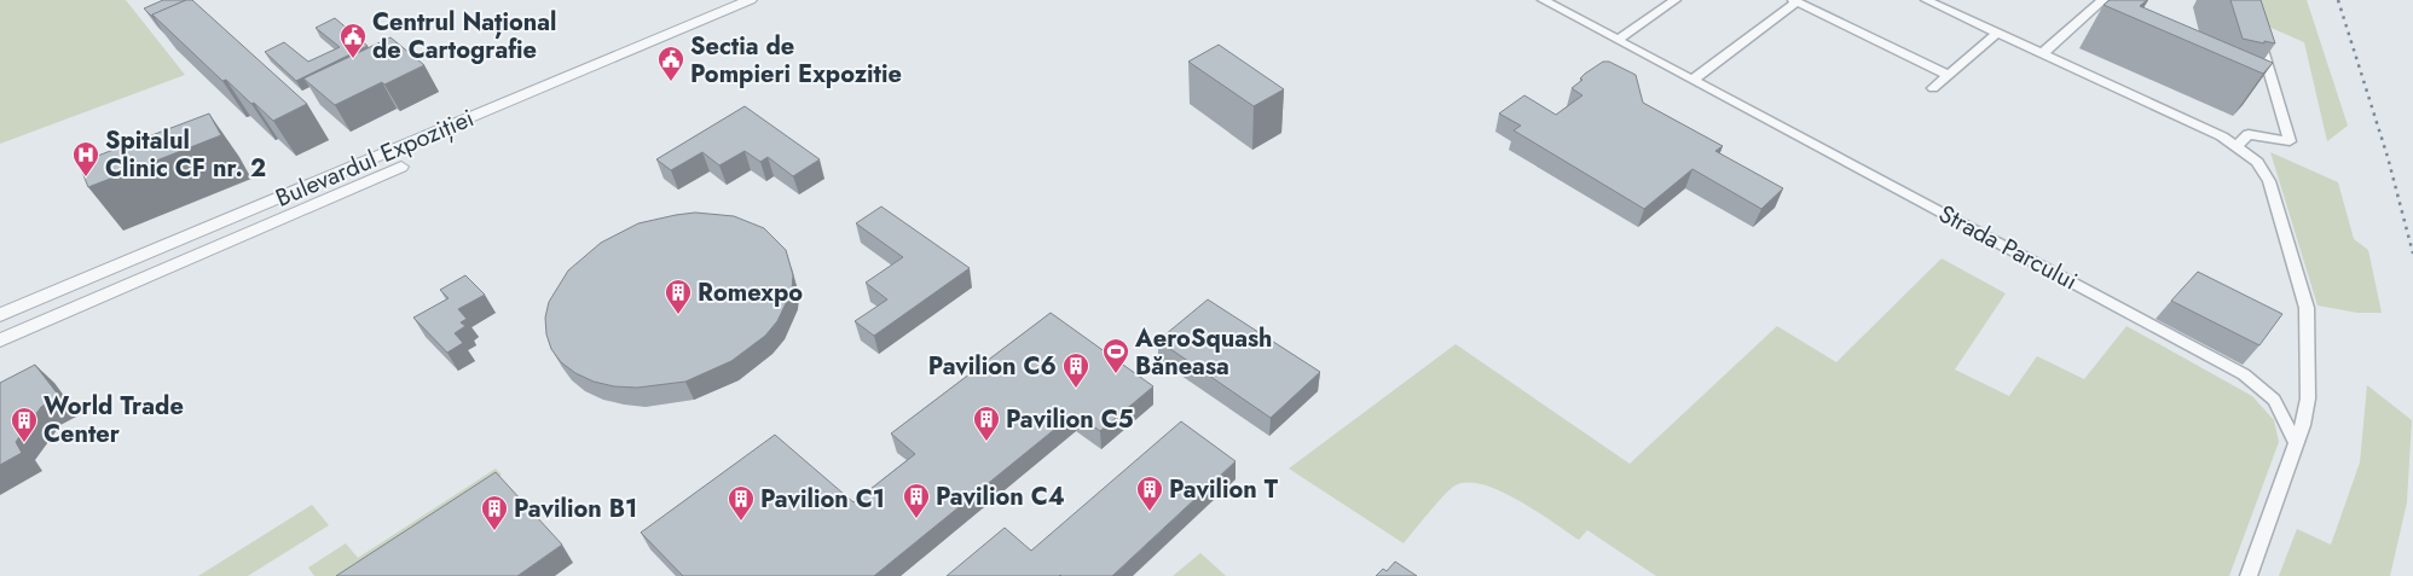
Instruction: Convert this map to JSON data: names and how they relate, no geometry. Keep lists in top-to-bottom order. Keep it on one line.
{"streets":{"street":["Bulevardul Expoziției","Strada Parcului"]},"places":{"public building":["Centrul Național de Cartografie","Sectia de Pompieri Expozitie"],"hospital":["Spitalul Clinic CF nr. 2"],"building":["Romexpo","Pavilion C6","Pavilion C5","World Trade Center","Pavilion T","Pavilion C4","Pavilion C1","Pavilion B1"],"sports":["AeroSquash Băneasa"]}}
